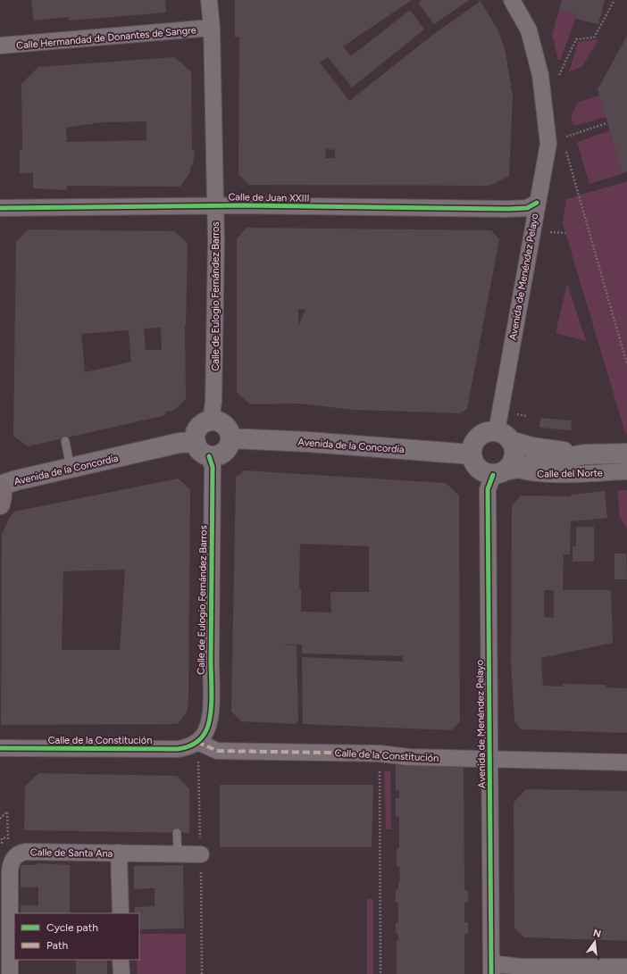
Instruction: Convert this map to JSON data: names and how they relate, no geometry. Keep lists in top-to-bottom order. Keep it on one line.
{"streets":{"street":["Calle Hermandad de Donantes de Sangre","Calle de Juan XXIII","Avenida de Menéndez Pelayo","Calle de Eulogio Fernández Barros","Avenida de la Concordia","Calle del Norte","Calle de la Constitución","Calle de Santa Ana"]},"crossings":[["Calle Hermandad de Donantes de Sangre","Calle de Eulogio Fernández Barros"],["Calle de Juan XXIII","Avenida de Menéndez Pelayo"],["Calle de Juan XXIII","Calle de Eulogio Fernández Barros"],["Avenida de Menéndez Pelayo","Avenida de la Concordia"],["Avenida de Menéndez Pelayo","Calle del Norte"],["Avenida de Menéndez Pelayo","Calle de la Constitución"],["Calle de Eulogio Fernández Barros","Avenida de la Concordia"],["Calle de Eulogio Fernández Barros","Calle de la Constitución"],["Avenida de la Concordia","Calle del Norte"]],"legend":["Cycle path","Path"],"north":"top"}
